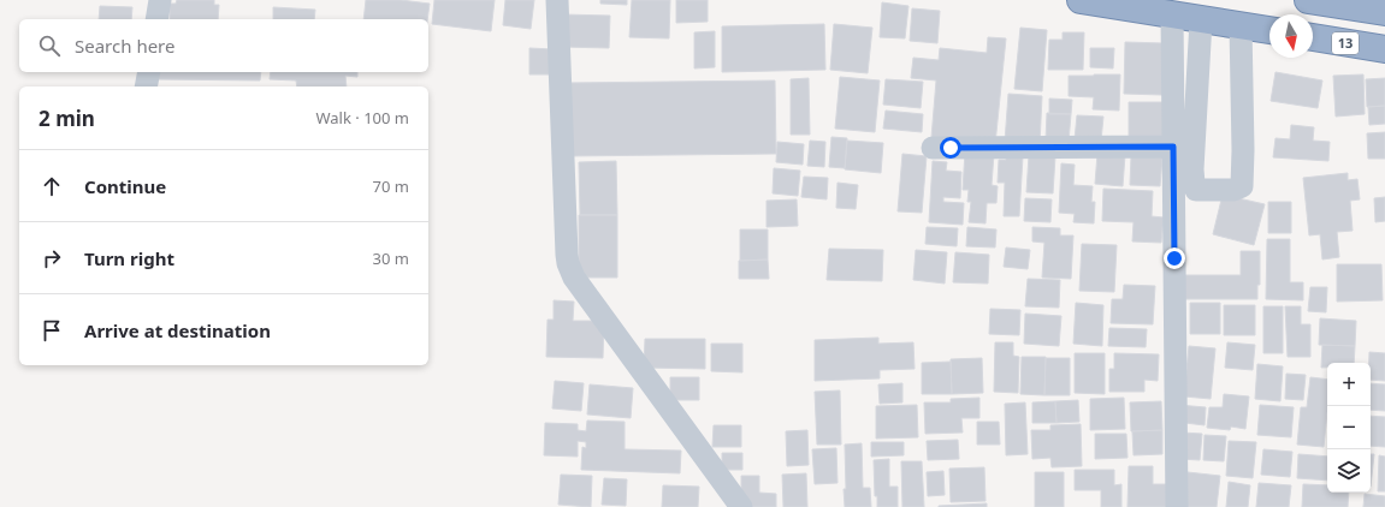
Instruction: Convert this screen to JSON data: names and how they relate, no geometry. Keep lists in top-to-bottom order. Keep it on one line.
{"streets":{"highway":["13"]},"north":"bottom","page":{"search":"Search here","heading":["2 min","Walk · 100 m"],"list":[["Continue","70 m"],["Turn right","30 m"],"Arrive at destination"],"map_buttons":["+","−"]}}
